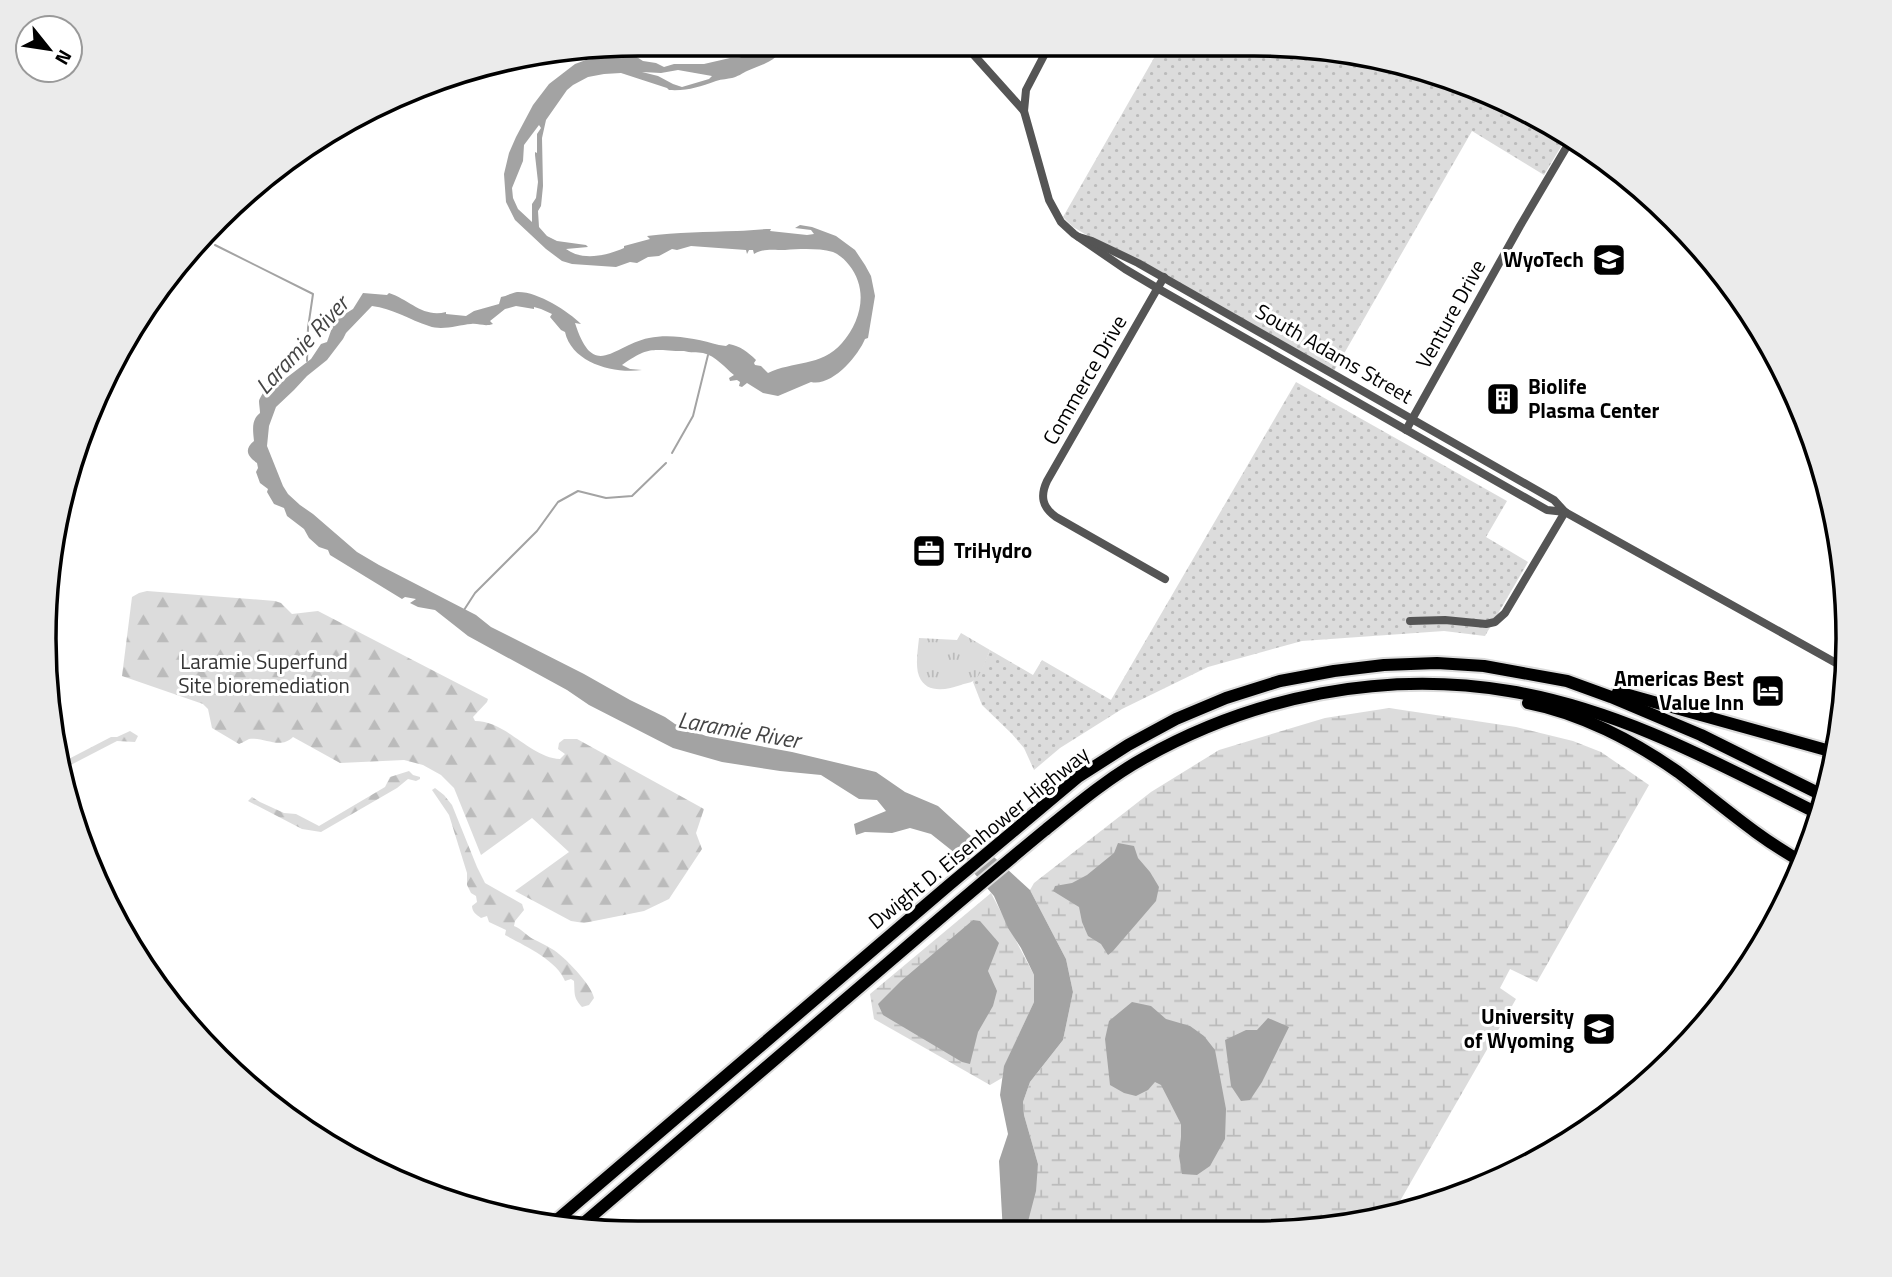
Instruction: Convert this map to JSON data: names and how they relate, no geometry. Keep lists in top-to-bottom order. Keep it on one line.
{"streets":{"highway":["Dwight D. Eisenhower Highway"],"street":["Venture Drive","South Adams Street","Commerce Drive"]},"crossings":[["Venture Drive","South Adams Street"],["South Adams Street","Commerce Drive"]],"water":["Laramie River"],"parks":["Laramie Superfund Site bioremediation"],"places":{"school or university":["WyoTech","University of Wyoming"],"building":["Biolife Plasma Center"],"office":["TriHydro"],"hotel":["Americas Best Value Inn"]},"north":"bottom right"}
